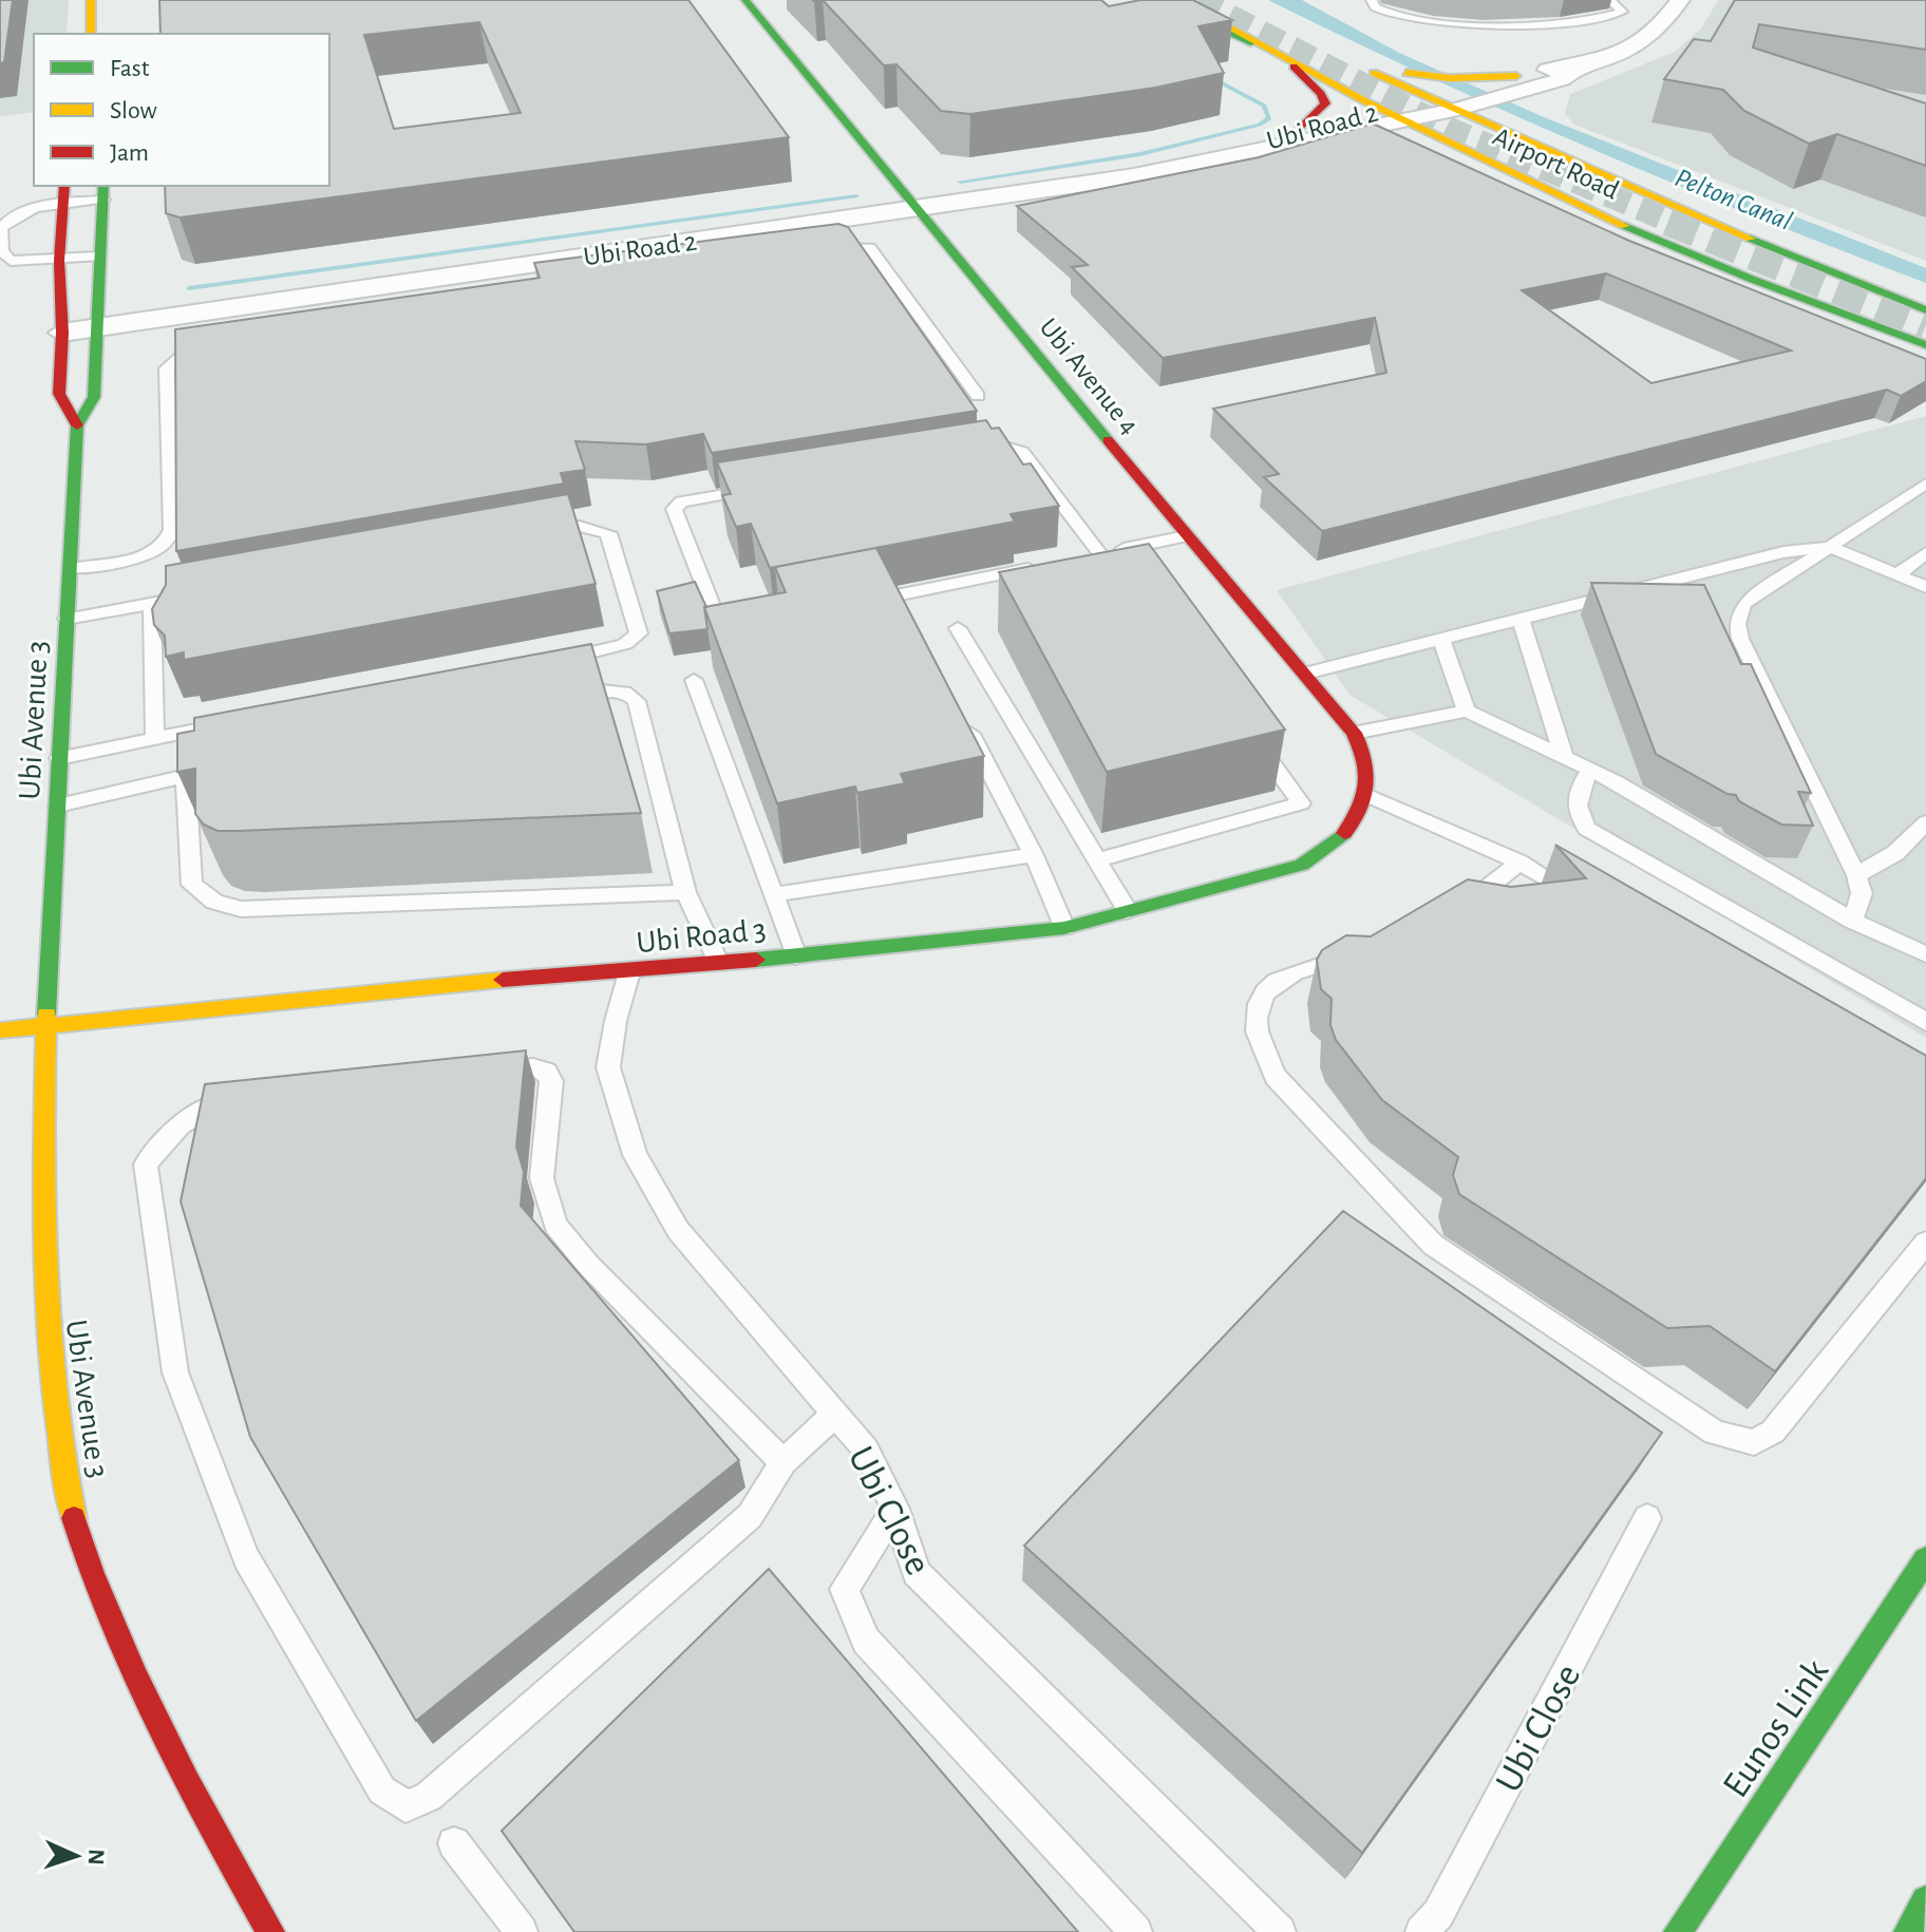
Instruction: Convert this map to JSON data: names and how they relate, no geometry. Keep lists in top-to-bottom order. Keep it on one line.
{"streets":{"main road":["Airport Road","Ubi Avenue 4","Ubi Avenue 3","Ubi Road 3","Eunos Link"],"street":["Ubi Road 2"],"lane":["Ubi Close"]},"crossings":[["Ubi Road 2","Airport Road"],["Ubi Road 2","Ubi Avenue 4"],["Ubi Road 2","Ubi Avenue 3"],["Ubi Avenue 4","Ubi Road 3"],["Ubi Avenue 3","Ubi Road 3"],["Ubi Road 3","Ubi Close"]],"water":["Pelton Canal"],"legend":["Fast","Slow","Jam"],"north":"right"}
